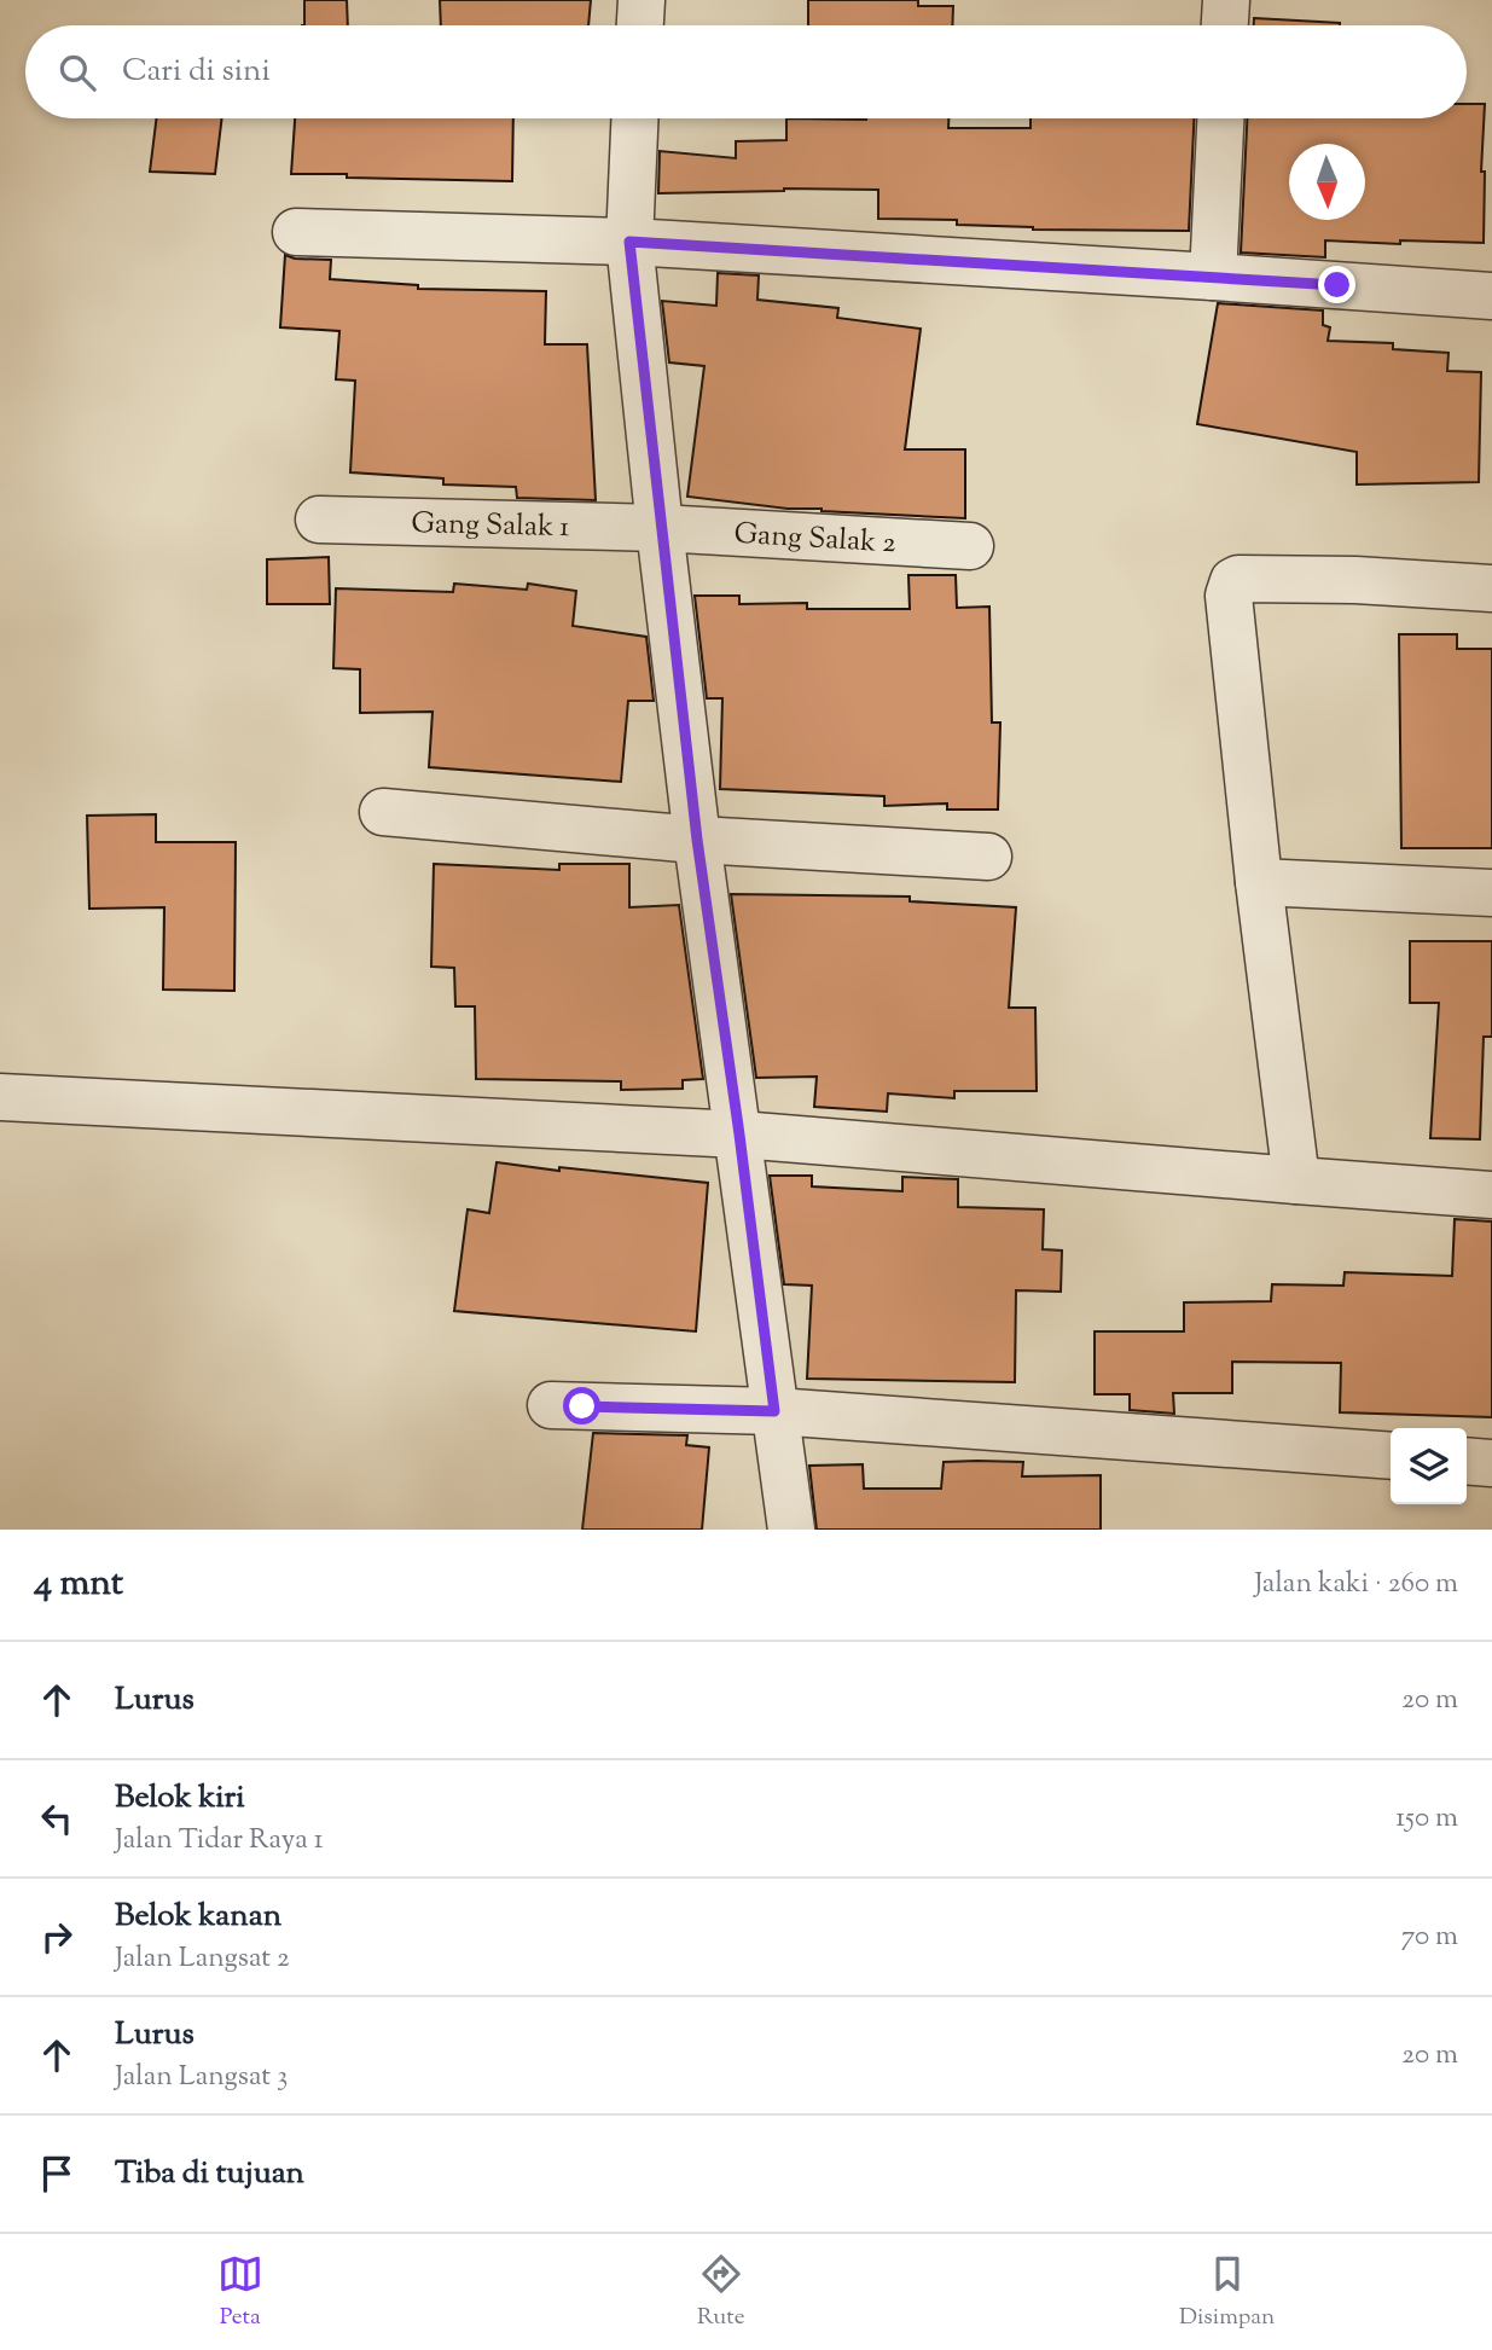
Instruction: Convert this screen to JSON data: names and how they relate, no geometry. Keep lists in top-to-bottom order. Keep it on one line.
{"streets":{"street":["Gang Salak 1","Gang Salak 2"]},"crossings":[["Gang Salak 1","Gang Salak 2"]],"north":"bottom","page":{"search":"Cari di sini","heading":["4 mnt","Jalan kaki · 260 m"],"list":[["Lurus","20 m"],["Belok kiri","Jalan Tidar Raya 1","150 m"],["Belok kanan","Jalan Langsat 2","70 m"],["Lurus","Jalan Langsat 3","20 m"],"Tiba di tujuan"],"nav":["Peta","Rute","Disimpan"]}}
